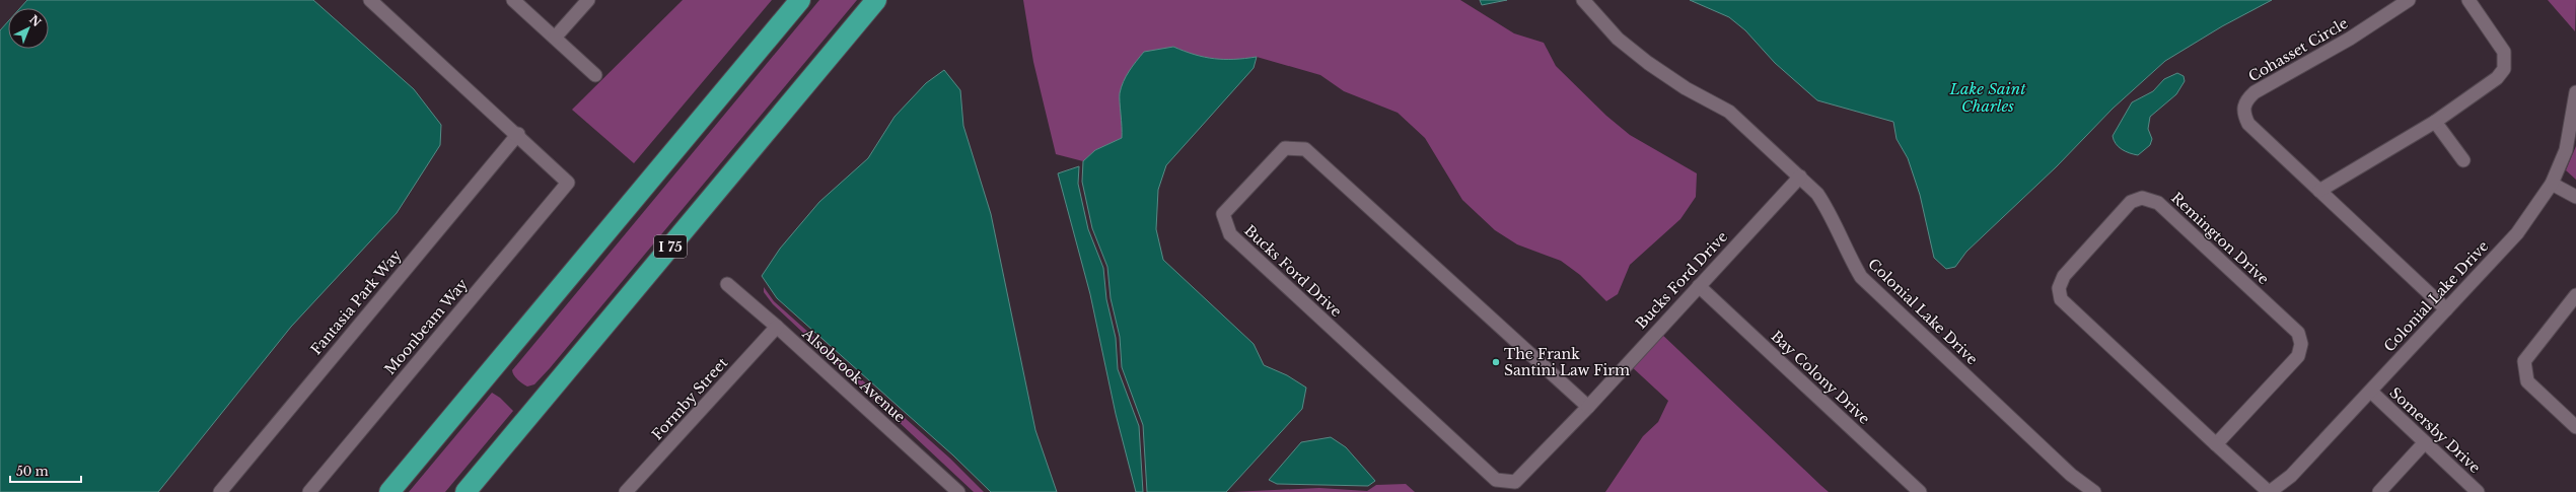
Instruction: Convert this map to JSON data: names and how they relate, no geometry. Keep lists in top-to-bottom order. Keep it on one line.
{"streets":{"highway":["I 75"],"street":["Cohasset Circle","Remington Drive","Bucks Ford Drive","Colonial Lake Drive","Fantasia Park Way","Moonbeam Way","Alsobrook Avenue","Bay Colony Drive","Formby Street","Somersby Drive"]},"crossings":[["Cohasset Circle","Colonial Lake Drive"],["Remington Drive","Colonial Lake Drive"],["Bucks Ford Drive","Colonial Lake Drive"],["Bucks Ford Drive","Bay Colony Drive"],["Colonial Lake Drive","Somersby Drive"],["Fantasia Park Way","Moonbeam Way"],["Alsobrook Avenue","Formby Street"]],"water":["Lake Saint Charles"],"places":["The Frank Santini Law Firm"],"scale_bar":"50 m","north":"top right"}
